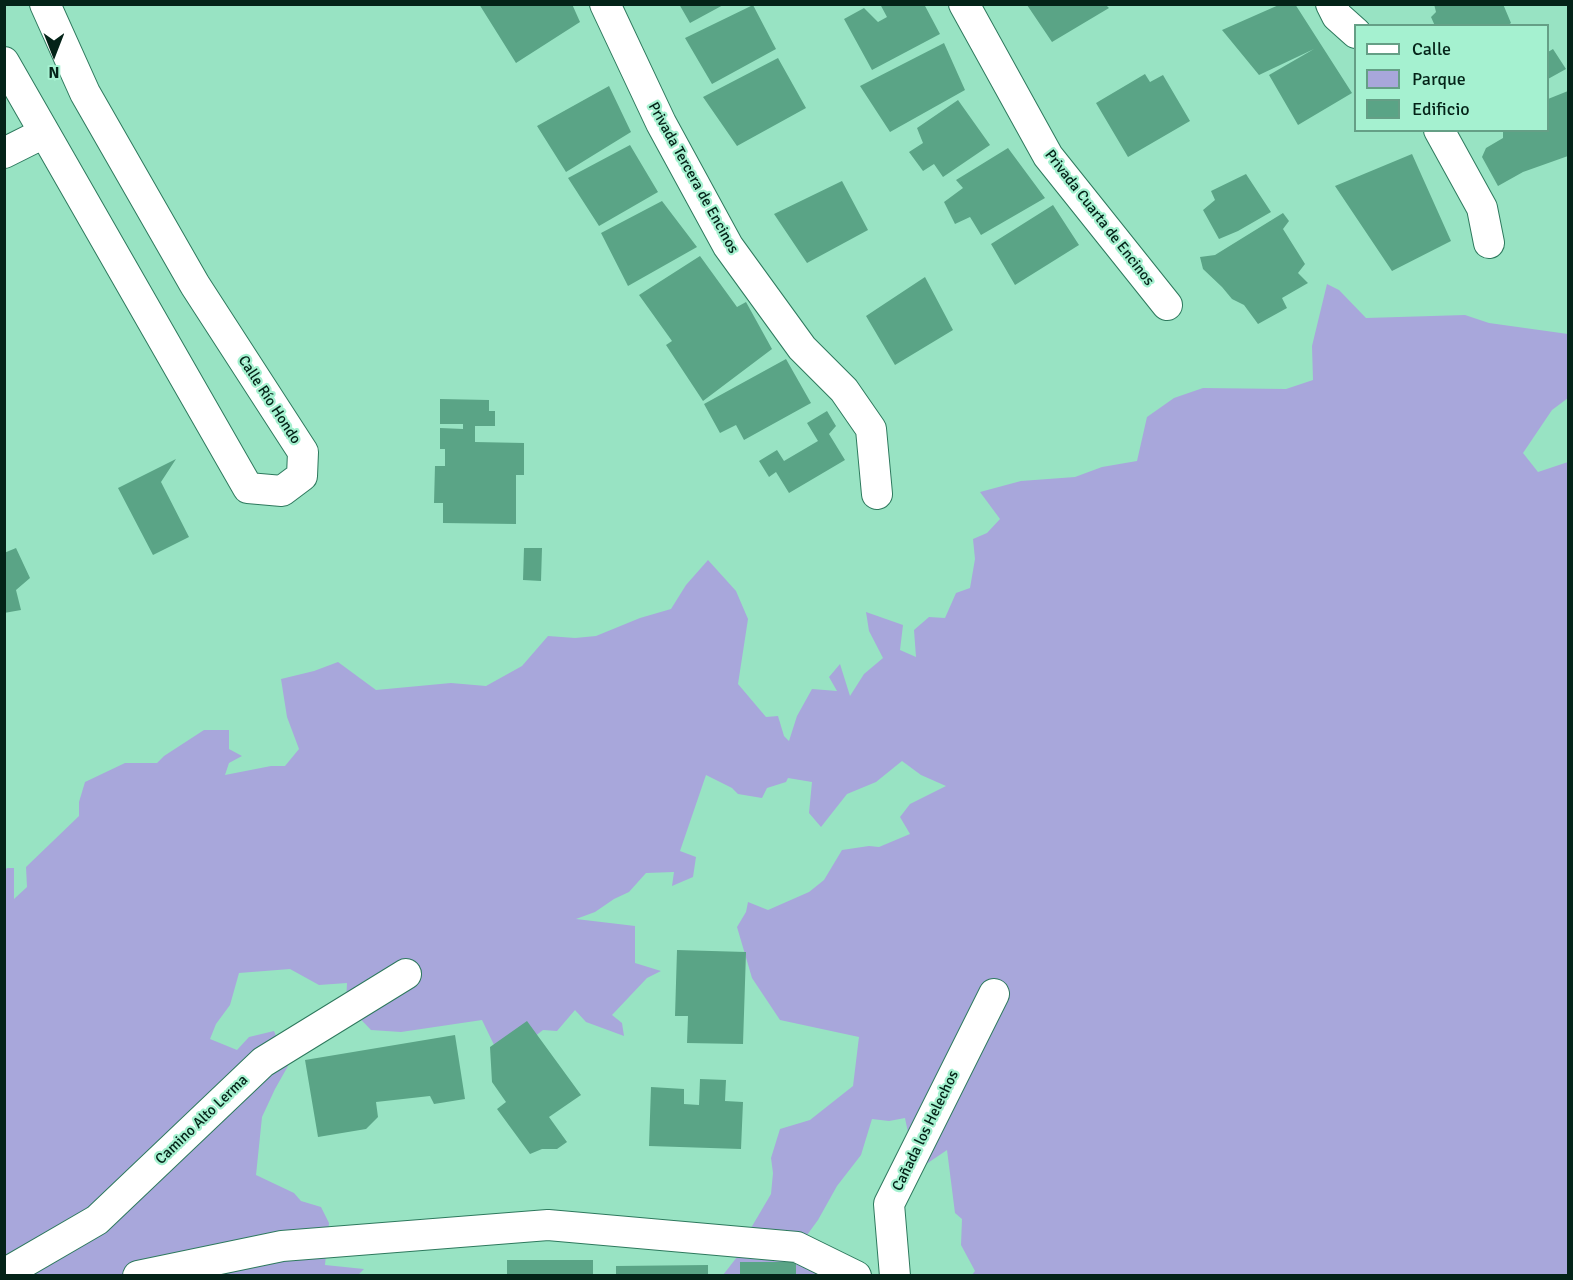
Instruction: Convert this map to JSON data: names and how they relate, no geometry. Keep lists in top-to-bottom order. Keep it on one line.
{"streets":{"street":["Privada Tercera de Encinos","Privada Cuarta de Encinos","Calle Río Hondo","Camino Alto Lerma","Cañada los Helechos"]},"legend":["Calle","Parque","Edificio"],"north":"bottom"}
